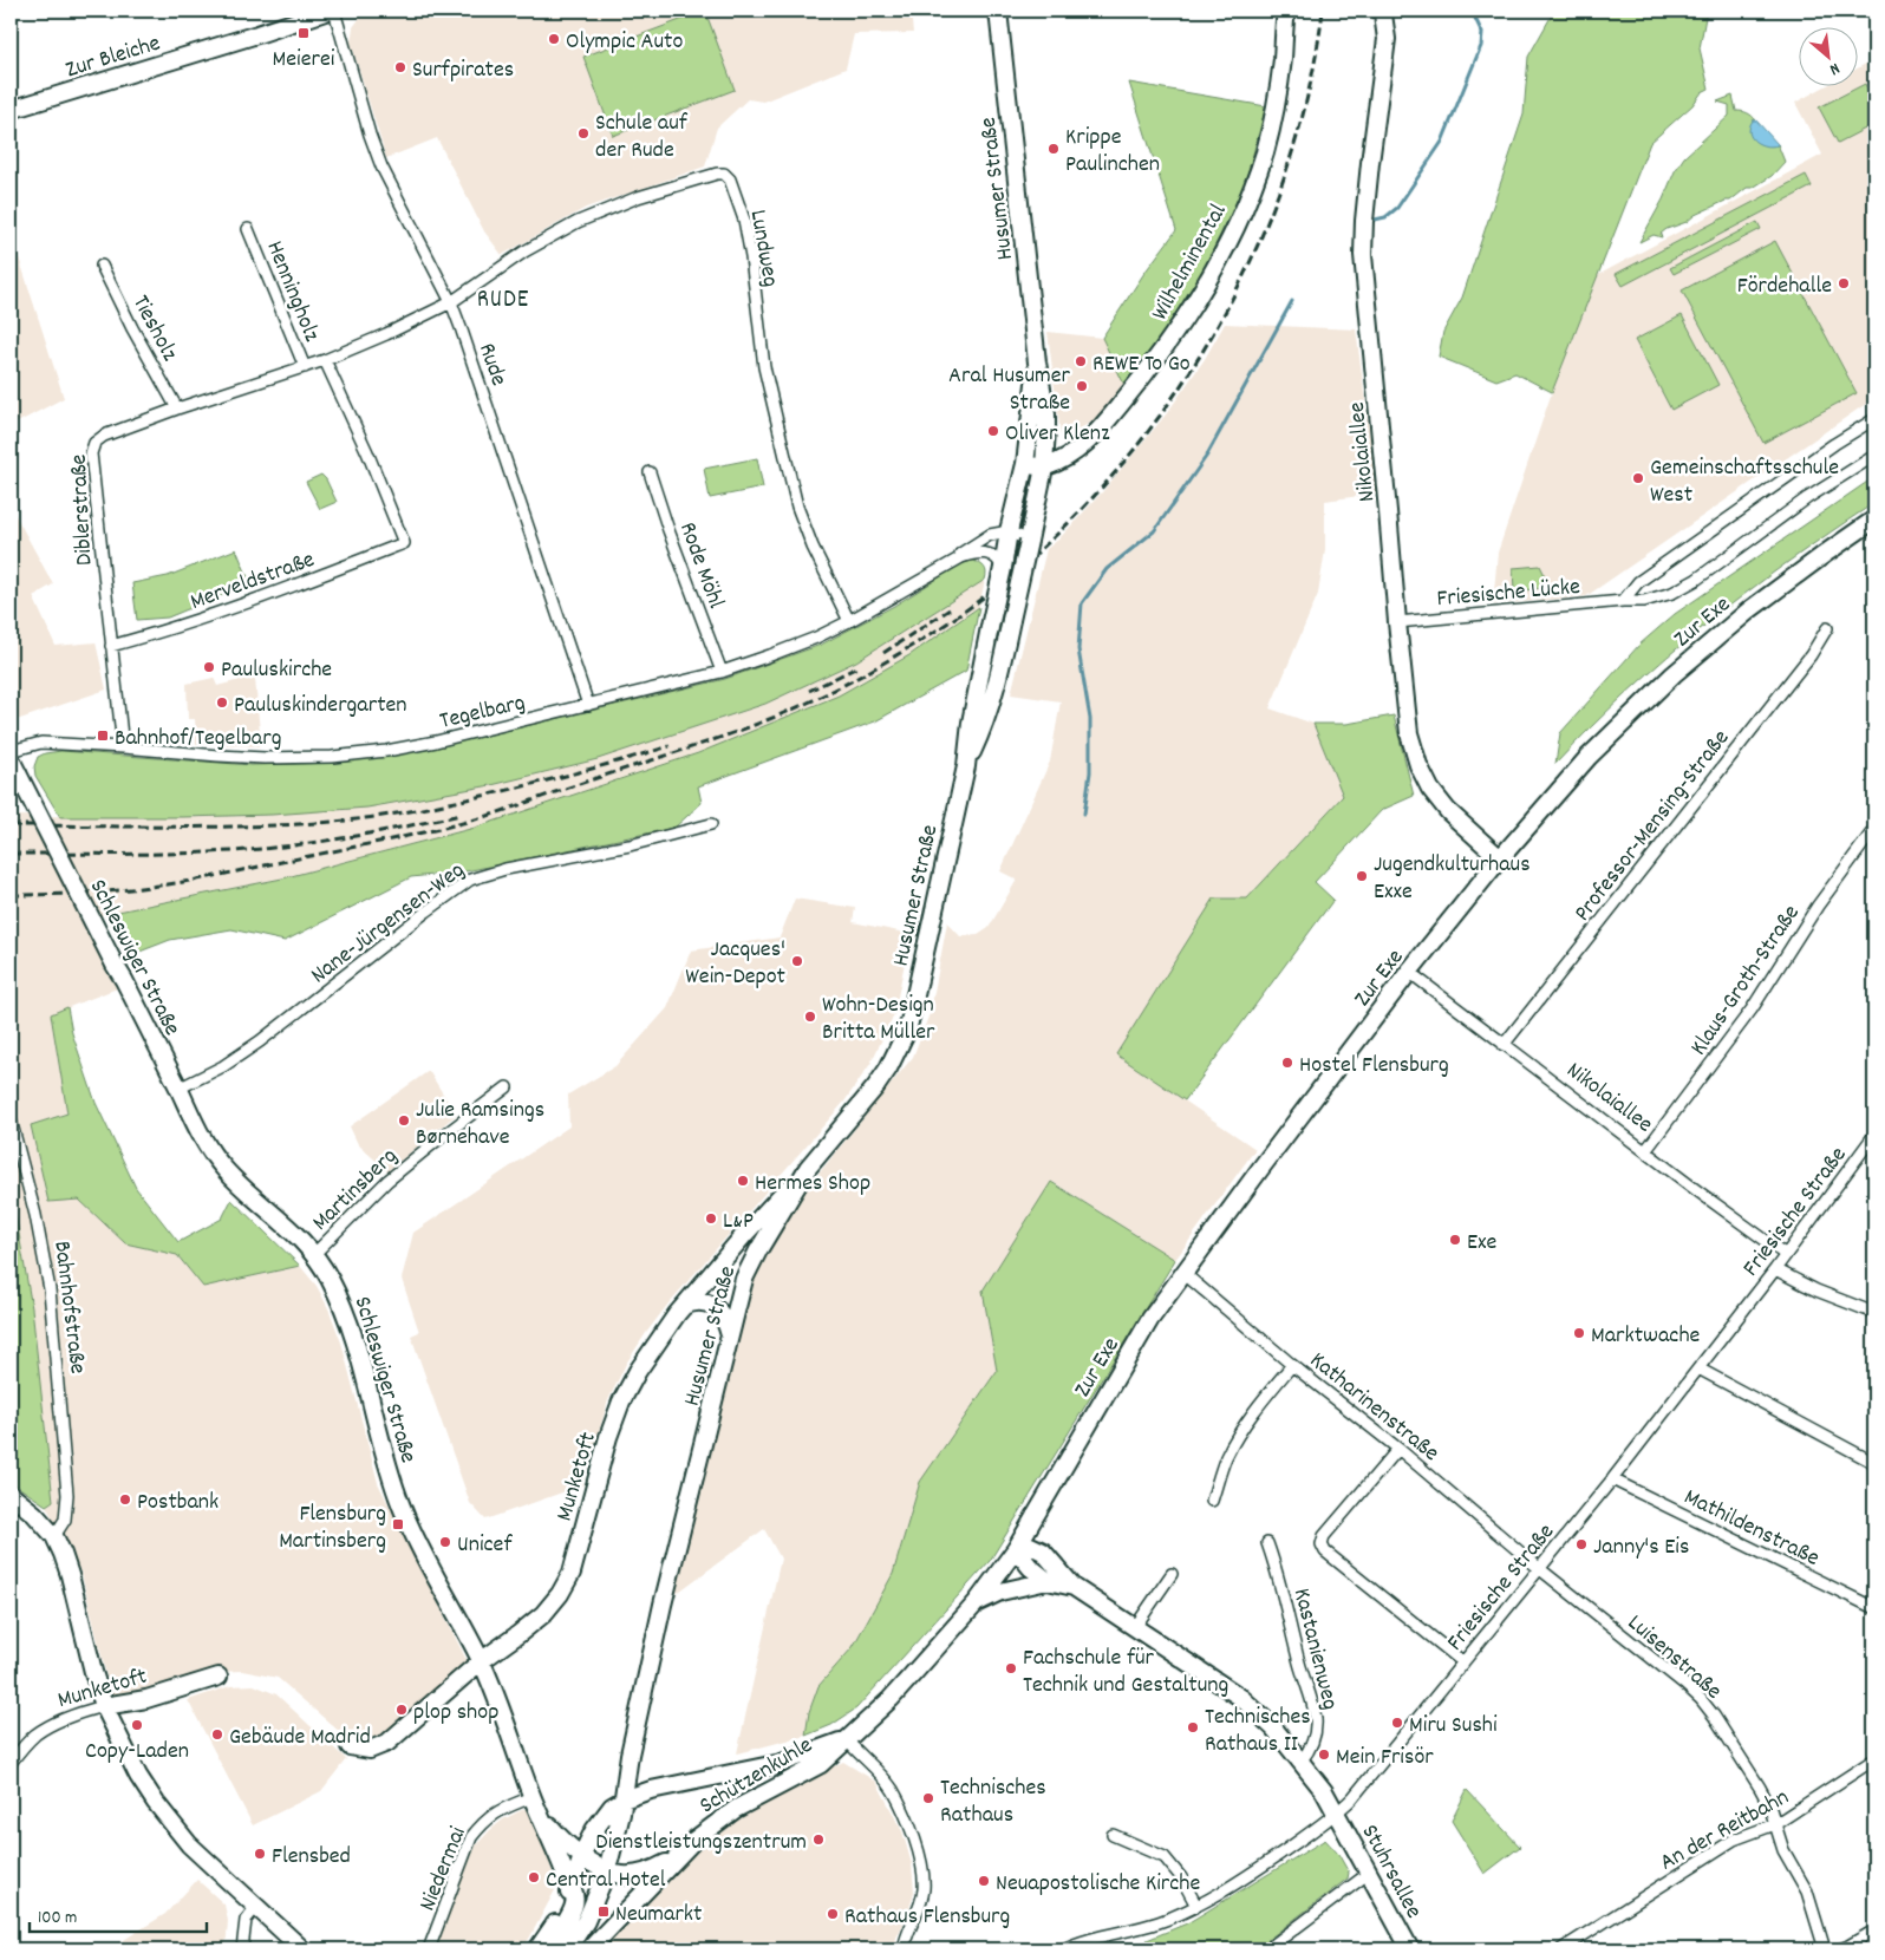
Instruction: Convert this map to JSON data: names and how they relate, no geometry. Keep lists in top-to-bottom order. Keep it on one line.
{"streets":{"main road":["Zur Bleiche","Husumer Straße","Wilhelminental","Nikolaiallee","Zur Exe","Schleswiger Straße","Munketoft","Schützenkuhle","Stuhrsallee"],"street":["Lundweg","Henningholz","Tiesholz","Rude","Diblerstraße","Rode Möhl","Merveldstraße","Friesische Lücke","Tegelbarg","Professor-Mensing-Straße","Nane-Jürgensen-Weg","Klaus-Groth-Straße","Martinsberg","Friesische Straße","Bahnhofstraße","Katharinenstraße","Mathildenstraße","Kastanienweg","Luisenstraße","An der Reitbahn","Niedermai"]},"crossings":[["Husumer Straße","Wilhelminental"],["Husumer Straße","Tegelbarg"],["Husumer Straße","Munketoft"],["Husumer Straße","Schützenkuhle"],["Lundweg","Rude"],["Lundweg","Diblerstraße"],["Lundweg","Tegelbarg"],["Henningholz","Diblerstraße"],["Tiesholz","Diblerstraße"],["Rude","Diblerstraße"],["Rude","Tegelbarg"],["Nikolaiallee","Friesische Lücke"],["Nikolaiallee","Zur Exe"],["Nikolaiallee","Professor-Mensing-Straße"],["Nikolaiallee","Klaus-Groth-Straße"],["Nikolaiallee","Friesische Straße"],["Diblerstraße","Merveldstraße"],["Diblerstraße","Tegelbarg"],["Rode Möhl","Tegelbarg"],["Zur Exe","Katharinenstraße"],["Zur Exe","Schützenkuhle"],["Nane-Jürgensen-Weg","Schleswiger Straße"],["Schleswiger Straße","Martinsberg"],["Schleswiger Straße","Munketoft"],["Schleswiger Straße","Niedermai"],["Friesische Straße","Katharinenstraße"],["Friesische Straße","Mathildenstraße"],["Friesische Straße","Luisenstraße"],["Friesische Straße","Schützenkuhle"],["Friesische Straße","Stuhrsallee"],["Katharinenstraße","Luisenstraße"],["Kastanienweg","Schützenkuhle"],["Luisenstraße","An der Reitbahn"],["Schützenkuhle","Stuhrsallee"]],"districts":["RUDE"],"places":{"transit":["Meierei","Bahnhof/Tegelbarg","Flensburg Martinsberg","Neumarkt"],"other":["Olympic Auto","Surfpirates","Schule auf der Rude","Krippe Paulinchen","Fördehalle","REWE To Go","Aral Husumer Straße","Oliver Klenz","Gemeinschaftsschule West","Pauluskirche","Pauluskindergarten","Jugendkulturhaus Exxe","Jacques' Wein-Depot","Wohn-Design Britta Müller","Hostel Flensburg","Julie Ramsings Børnehave","Hermes Shop","L&P","Exe","Marktwache","Postbank","Unicef","Janny's Eis","Fachschule für Technik und Gestaltung","plop shop","Miru Sushi","Copy-Laden","Technisches Rathaus II","Gebäude Madrid","Mein Frisör","Technisches Rathaus","Dienstleistungszentrum","Flensbed","Central Hotel","Neuapostolische Kirche","Rathaus Flensburg"]},"scale_bar":"100 m","north":"bottom right"}
